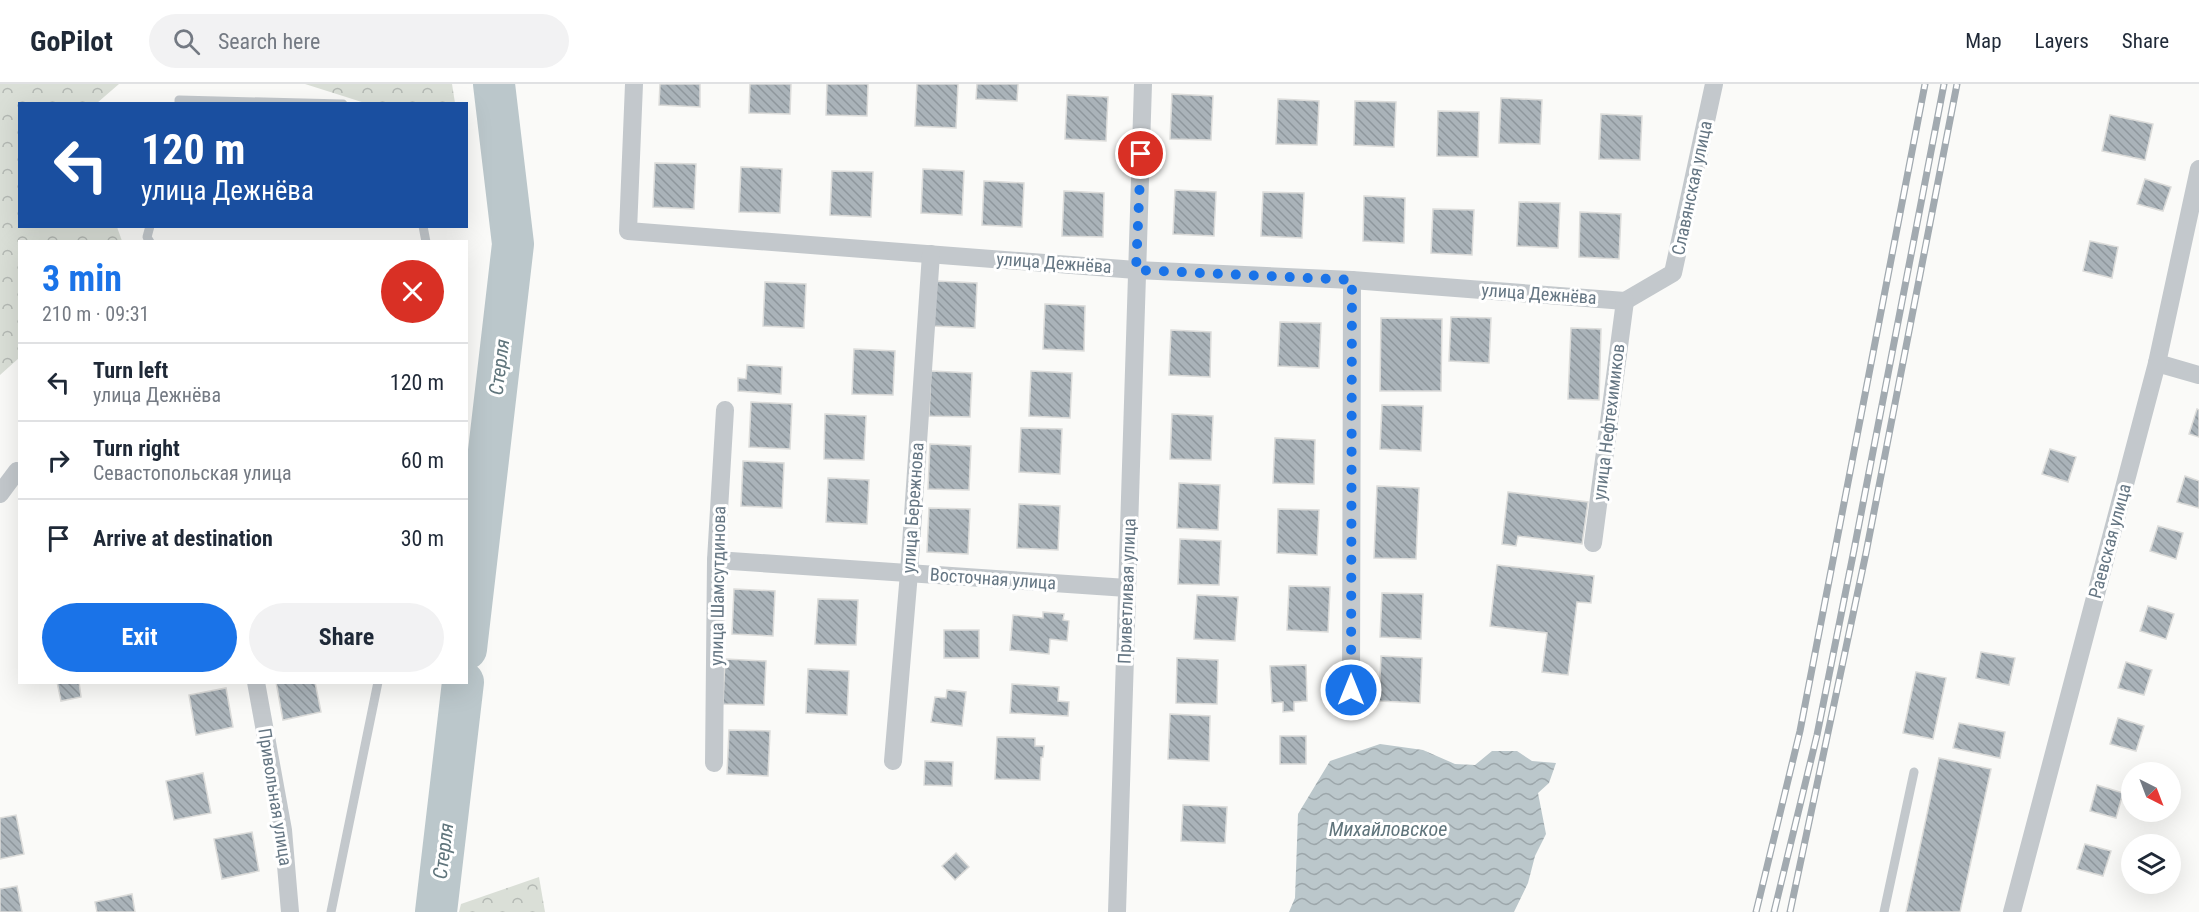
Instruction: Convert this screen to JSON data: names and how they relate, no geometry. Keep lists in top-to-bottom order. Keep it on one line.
{"streets":{"street":["Славянская улица","улица Дежнёва","улица Нефтехимиков","улица Бережнова","Раевская улица","Восточная улица","улица Шамсутдинова","Приветливая улица","Привольная улица"]},"crossings":[["Славянская улица","улица Дежнёва"],["Славянская улица","улица Нефтехимиков"],["улица Дежнёва","улица Нефтехимиков"],["улица Дежнёва","улица Бережнова"],["улица Дежнёва","Приветливая улица"],["улица Бережнова","Восточная улица"],["Восточная улица","улица Шамсутдинова"],["Восточная улица","Приветливая улица"]],"water":["Стерля","Михайловское"],"north":"bottom right","page":{"header":"GoPilot","search":"Search here","nav":["Map","Layers","Share"],"turn":["120 m","улица Дежнёва"],"heading":["3 min","210 m · 09:31"],"list":[{"name":"Turn left","note":"улица Дежнёва","value":"120 m"},{"name":"Turn right","note":"Севастопольская улица","value":"60 m"},{"name":"Arrive at destination","value":"30 m"}],"buttons":["Exit","Share"]}}
